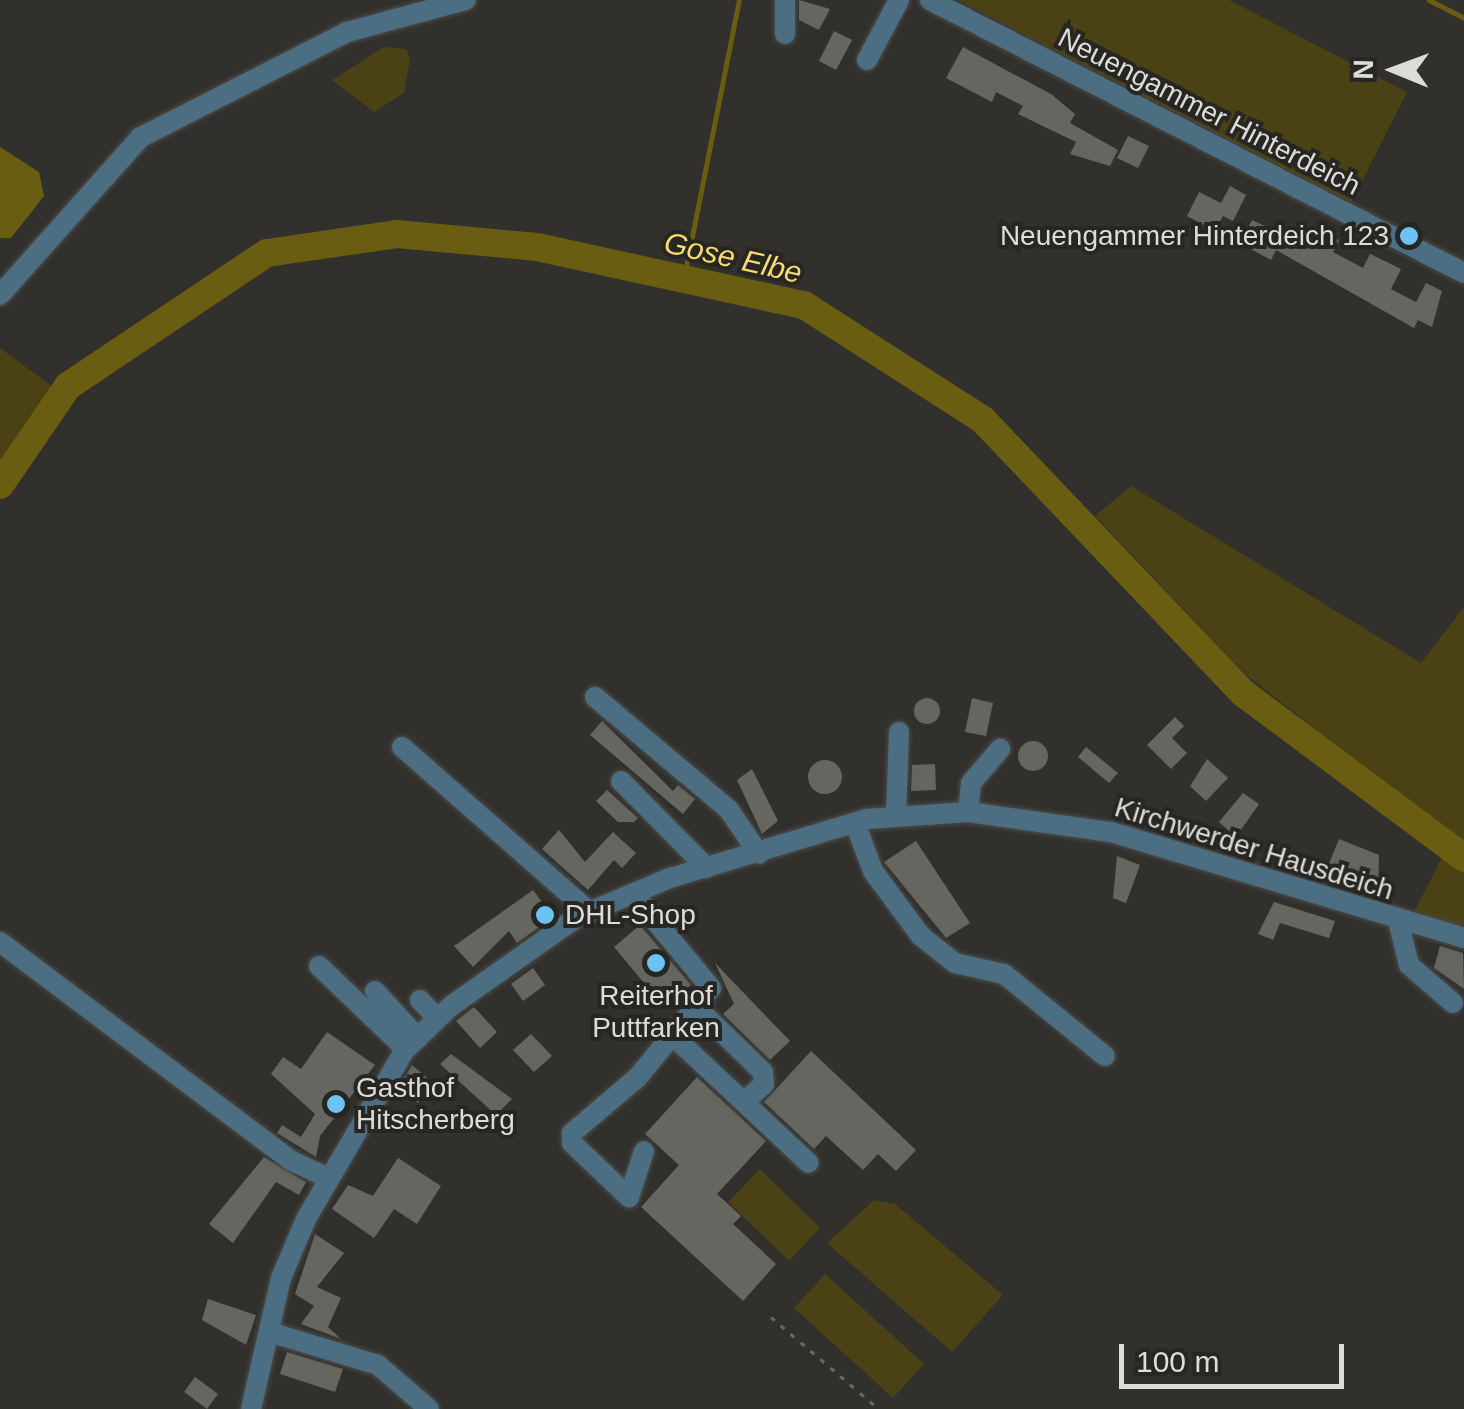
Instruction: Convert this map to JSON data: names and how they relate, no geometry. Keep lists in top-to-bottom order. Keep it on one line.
{"streets":{"street":["Neuengammer Hinterdeich","Kirchwerder Hausdeich"]},"water":["Gose Elbe"],"places":["Neuengammer Hinterdeich 123","DHL-Shop","Reiterhof Puttfarken","Gasthof Hitscherberg"],"scale_bar":"100 m","north":"left"}
